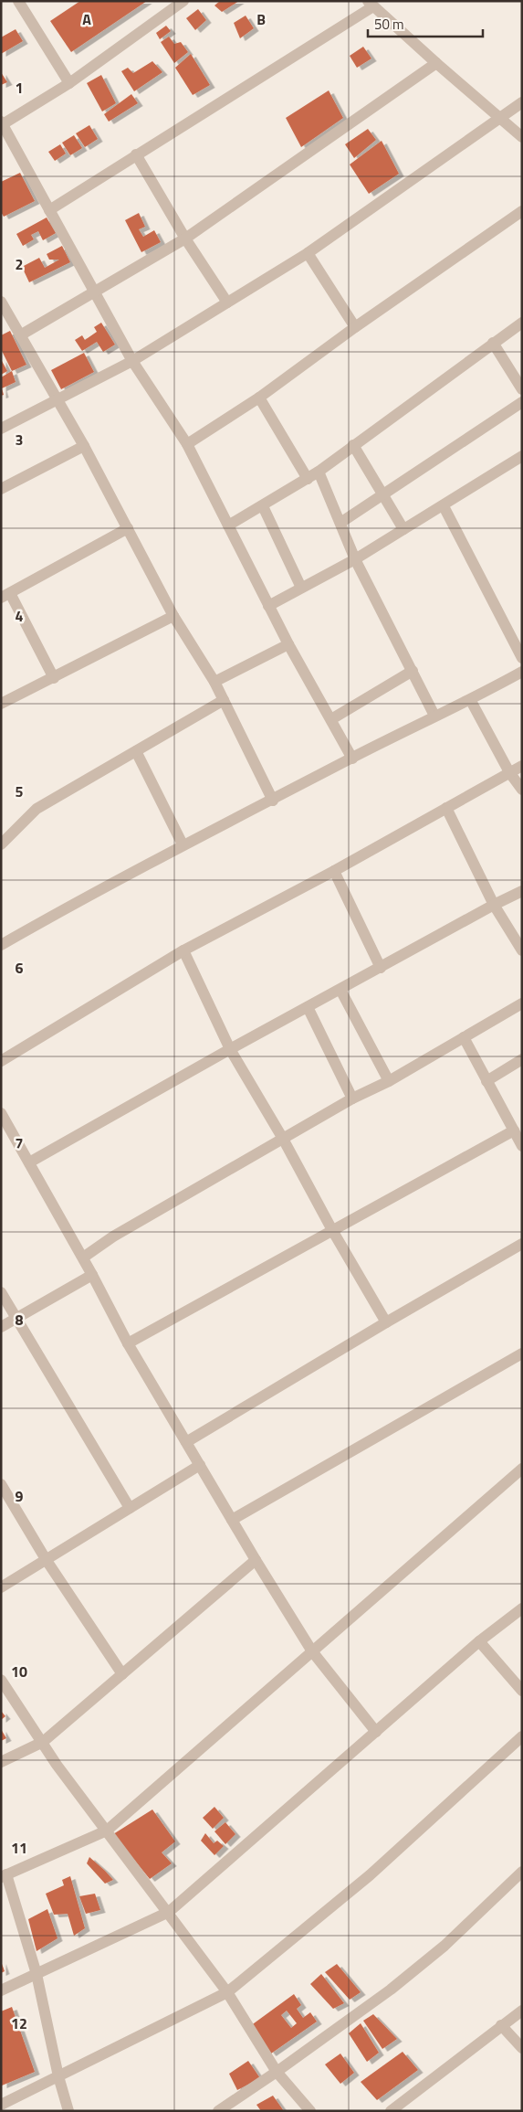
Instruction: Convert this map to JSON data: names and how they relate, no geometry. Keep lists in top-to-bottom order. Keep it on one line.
{"scale_bar":"50 m","grid":{"columns":["A","B"],"rows":["1","2","3","4","5","6","7","8","9","10","11","12"]}}
